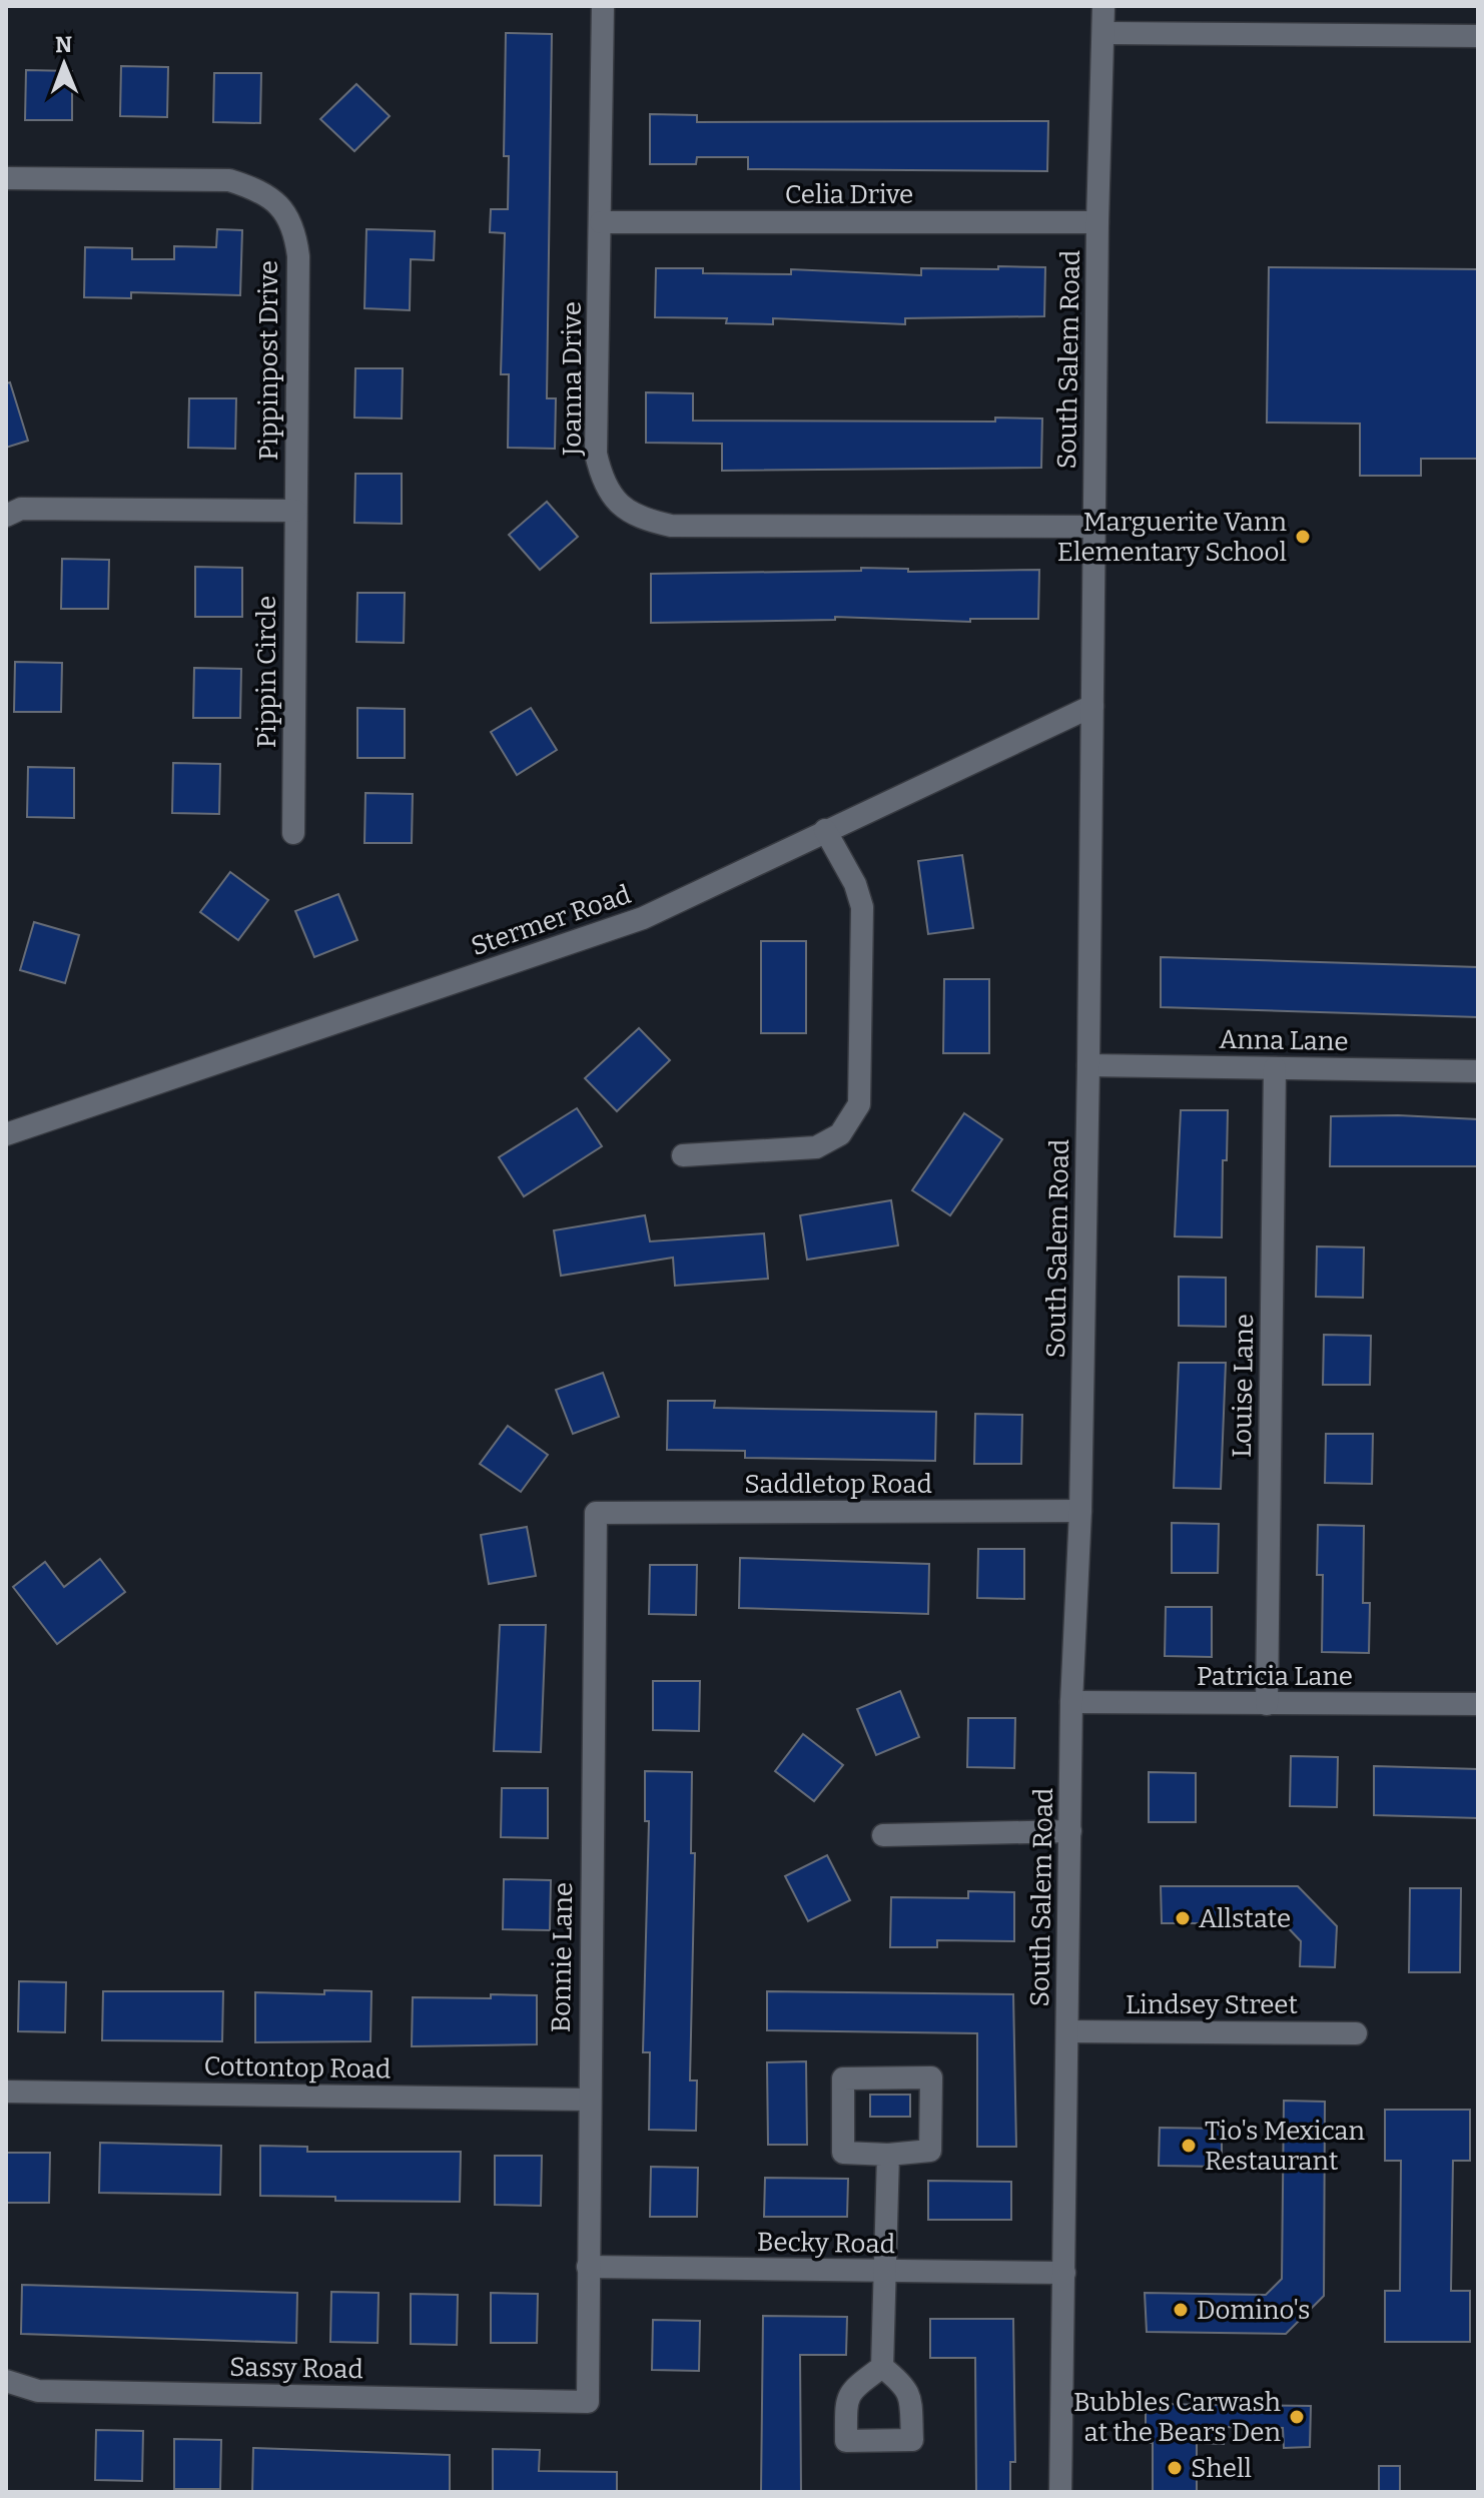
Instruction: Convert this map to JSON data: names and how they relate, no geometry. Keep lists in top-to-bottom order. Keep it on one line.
{"streets":{"street":["Celia Drive","South Salem Road","Pippinpost Drive","Joanna Drive","Pippin Circle","Stermer Road","Anna Lane","Louise Lane","Saddletop Road","Patricia Lane","Bonnie Lane","Lindsey Street","Cottontop Road","Becky Road","Sassy Road"]},"crossings":[["Celia Drive","South Salem Road"],["Celia Drive","Joanna Drive"],["South Salem Road","Joanna Drive"],["South Salem Road","Stermer Road"],["South Salem Road","Anna Lane"],["South Salem Road","Saddletop Road"],["South Salem Road","Patricia Lane"],["South Salem Road","Lindsey Street"],["South Salem Road","Becky Road"],["Pippinpost Drive","Pippin Circle"],["Anna Lane","Louise Lane"],["Louise Lane","Patricia Lane"],["Saddletop Road","Bonnie Lane"],["Bonnie Lane","Cottontop Road"],["Bonnie Lane","Becky Road"],["Bonnie Lane","Sassy Road"]],"places":["Marguerite Vann Elementary School","Allstate","Tio's Mexican Restaurant","Domino's","Bubbles Carwash at the Bears Den","Shell"],"north":"top"}
